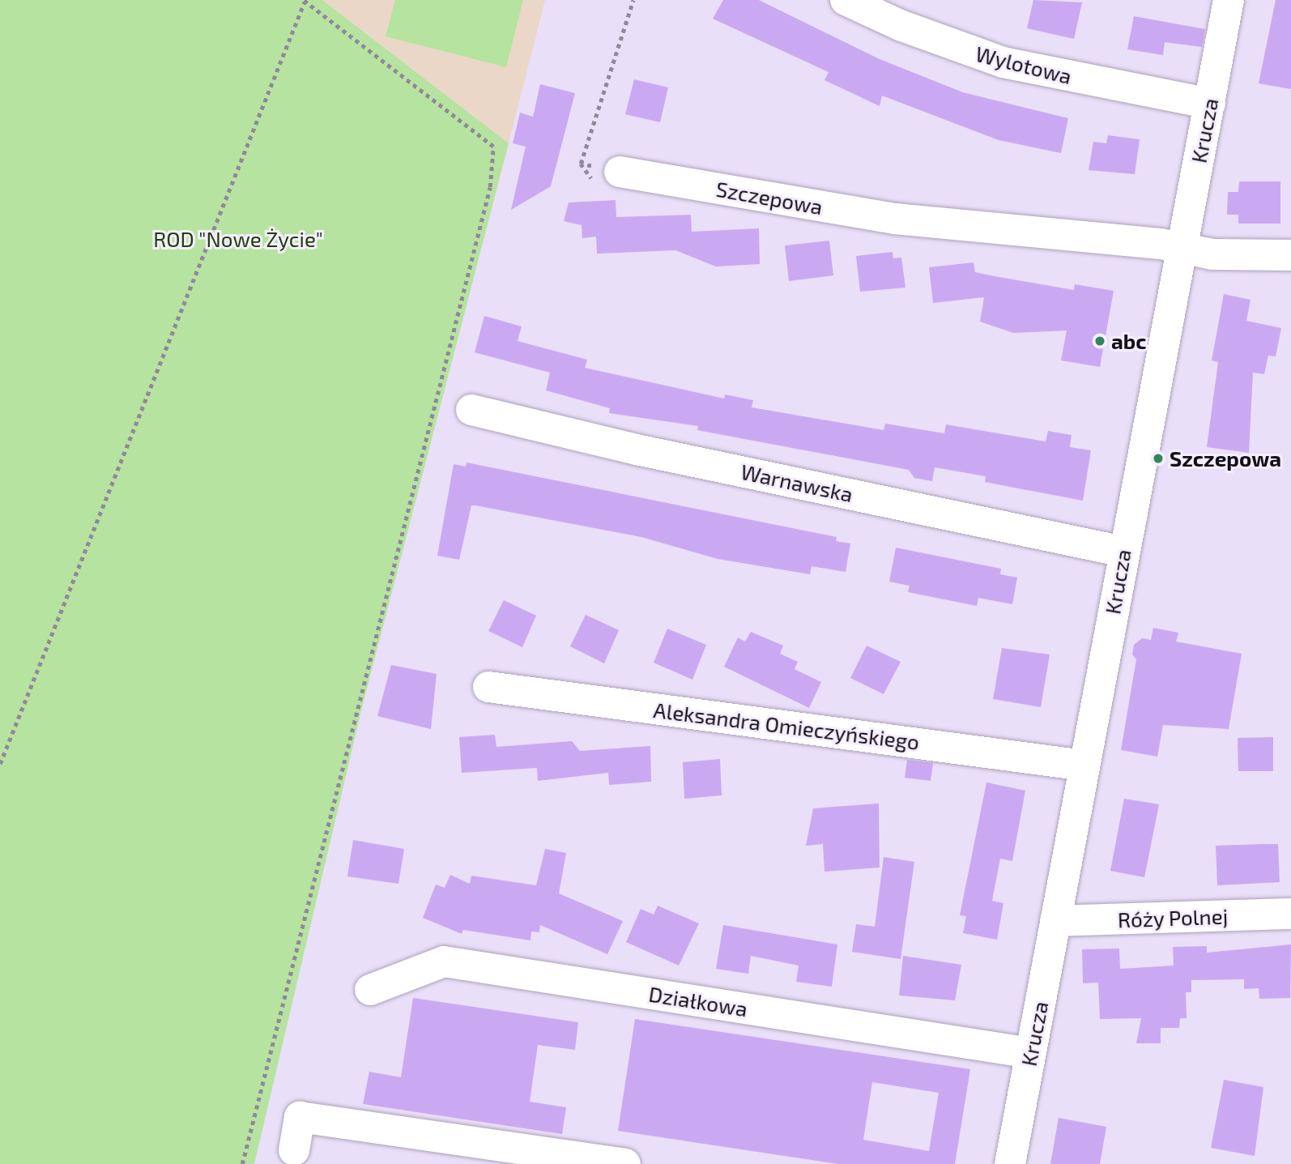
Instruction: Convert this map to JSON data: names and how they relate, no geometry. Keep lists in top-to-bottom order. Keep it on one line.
{"streets":{"street":["Wylotowa","Krucza","Szczepowa","Warnawska","Aleksandra Omieczyńskiego","Róży Polnej","Działkowa"]},"crossings":[["Wylotowa","Krucza"],["Krucza","Szczepowa"],["Krucza","Warnawska"],["Krucza","Aleksandra Omieczyńskiego"],["Krucza","Róży Polnej"],["Krucza","Działkowa"]],"parks":["ROD \"Nowe Życie\""],"places":["abc","Szczepowa"]}
